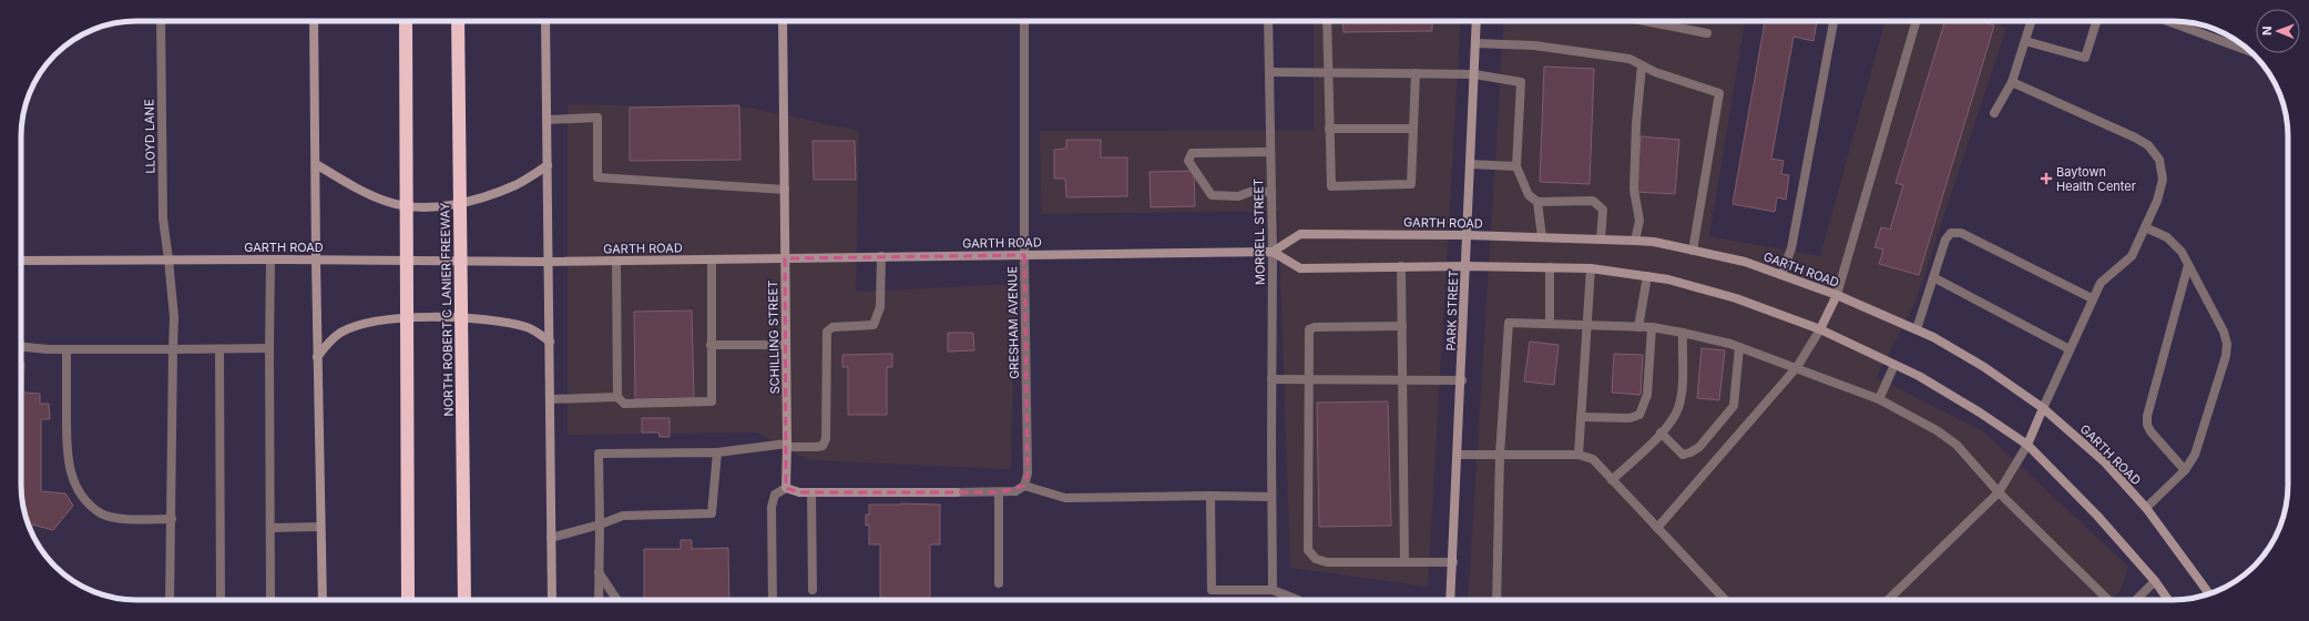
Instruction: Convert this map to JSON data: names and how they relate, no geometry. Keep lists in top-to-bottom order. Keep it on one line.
{"streets":{"highway":["NORTH ROBERT C LANIER FREEWAY"],"main road":["GARTH ROAD","PARK STREET","SCHILLING STREET"],"street":["LLOYD LANE","MORRELL STREET","GRESHAM AVENUE"]},"crossings":[["LLOYD LANE","GARTH ROAD"],["GARTH ROAD","MORRELL STREET"],["GARTH ROAD","PARK STREET"],["GARTH ROAD","GRESHAM AVENUE"],["GARTH ROAD","SCHILLING STREET"]],"places":{"health":["Baytown Health Center"]},"north":"left"}
